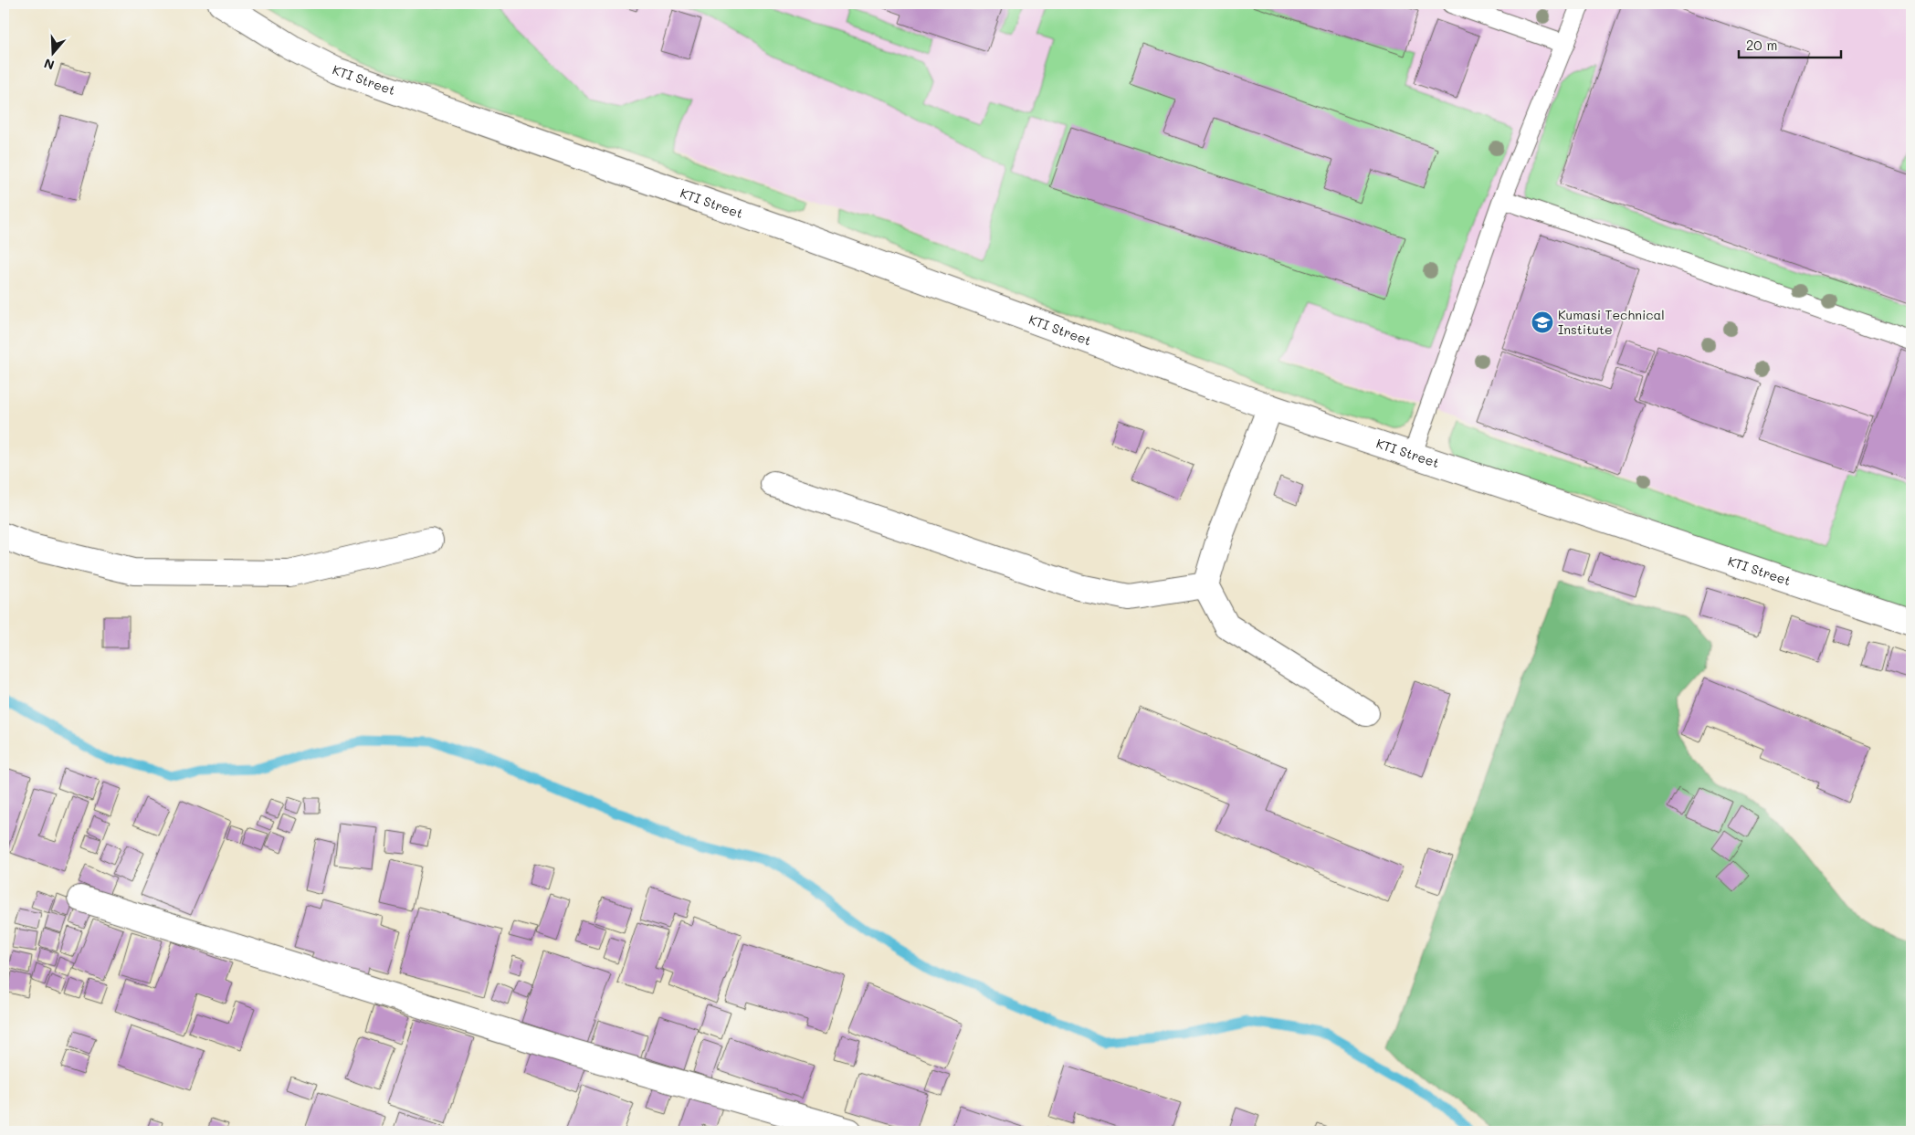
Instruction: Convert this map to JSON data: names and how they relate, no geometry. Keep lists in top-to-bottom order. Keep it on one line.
{"streets":{"street":["KTI Street"]},"places":{"school or university":["Kumasi Technical Institute"]},"scale_bar":"20 m","north":"bottom"}
